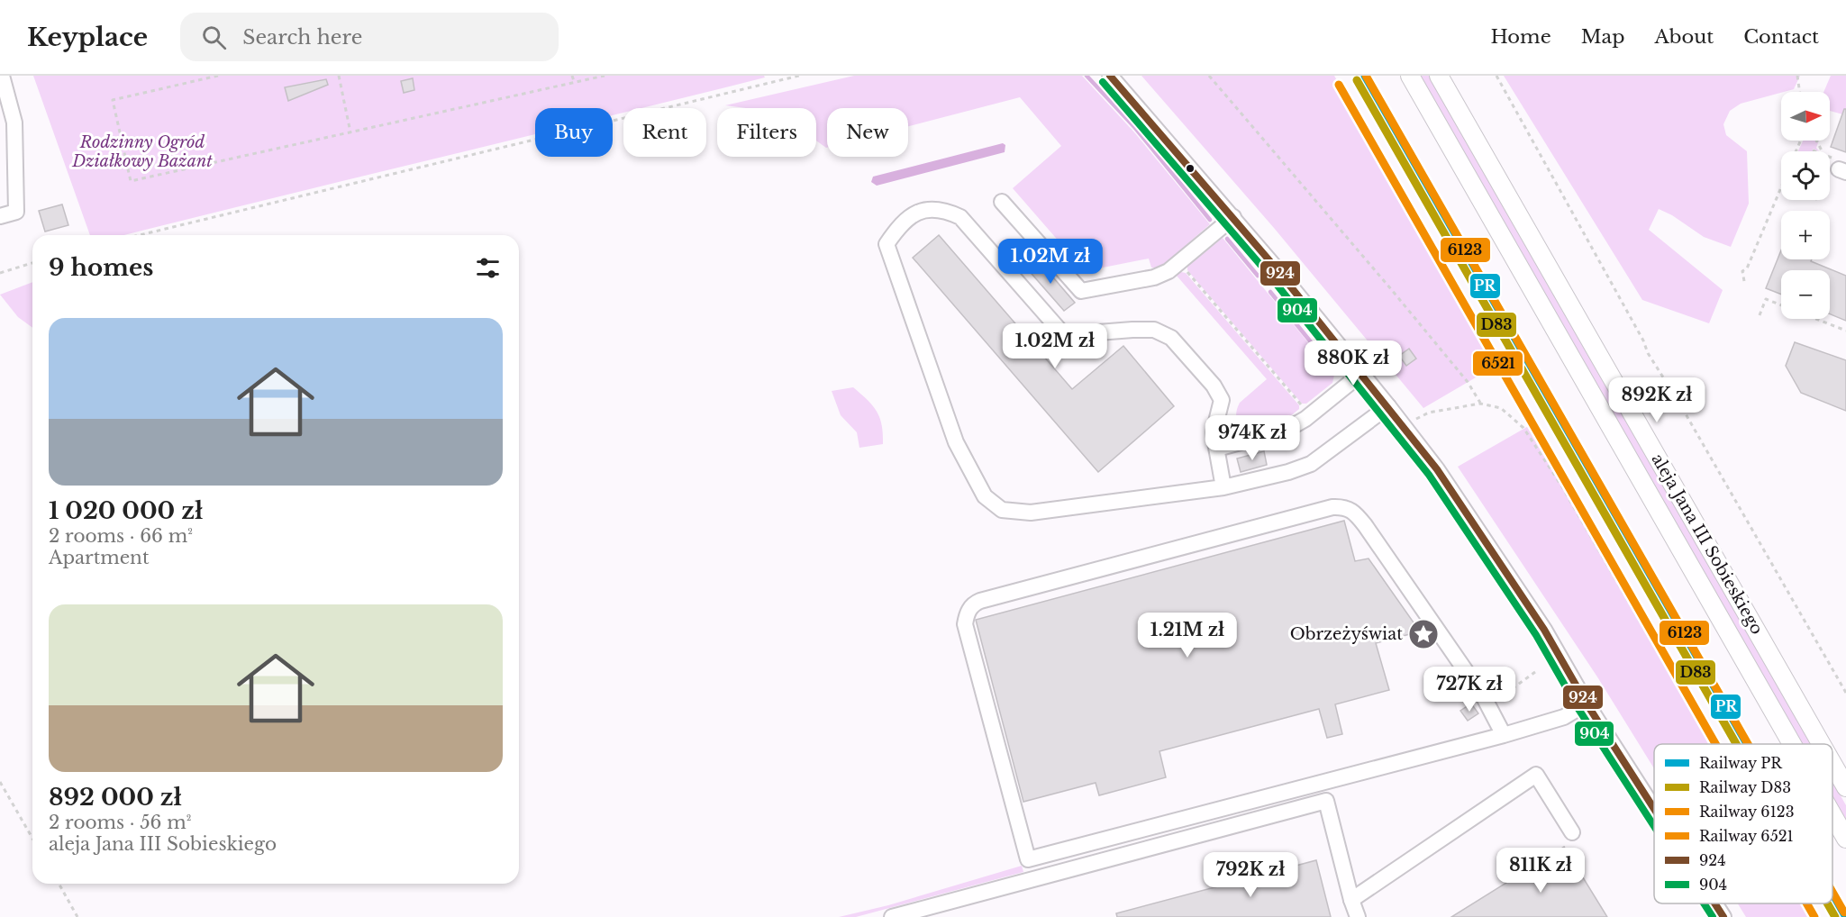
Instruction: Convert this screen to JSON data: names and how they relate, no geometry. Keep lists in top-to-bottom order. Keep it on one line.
{"streets":{"main road":["aleja Jana III Sobieskiego"]},"parks":["Rodzinny Ogród Działkowy Bażant"],"places":{"place":["Obrzeżyświat"]},"lines":["rail line PR","rail line 6123","transit line 924","rail line D83","transit line 904","rail line 6521"],"legend":["Railway PR","Railway D83","Railway 6123","Railway 6521","924","904"],"north":"right","page":{"header":"Keyplace","search":"Search here","nav":["Home","Map","About","Contact"],"map_buttons":["+","−"],"chip":["Buy","Rent","Filters","New"],"heading":"9 homes","price":["1.02M zł","1.02M zł","880K zł","892K zł","974K zł","1.21M zł","727K zł","811K zł","792K zł"],"list":[{"name":"1 020 000 zł","note":"2 rooms · 66 m² · Apartment"},{"name":"892 000 zł","note":"2 rooms · 56 m² · aleja Jana III Sobieskiego"}]}}
